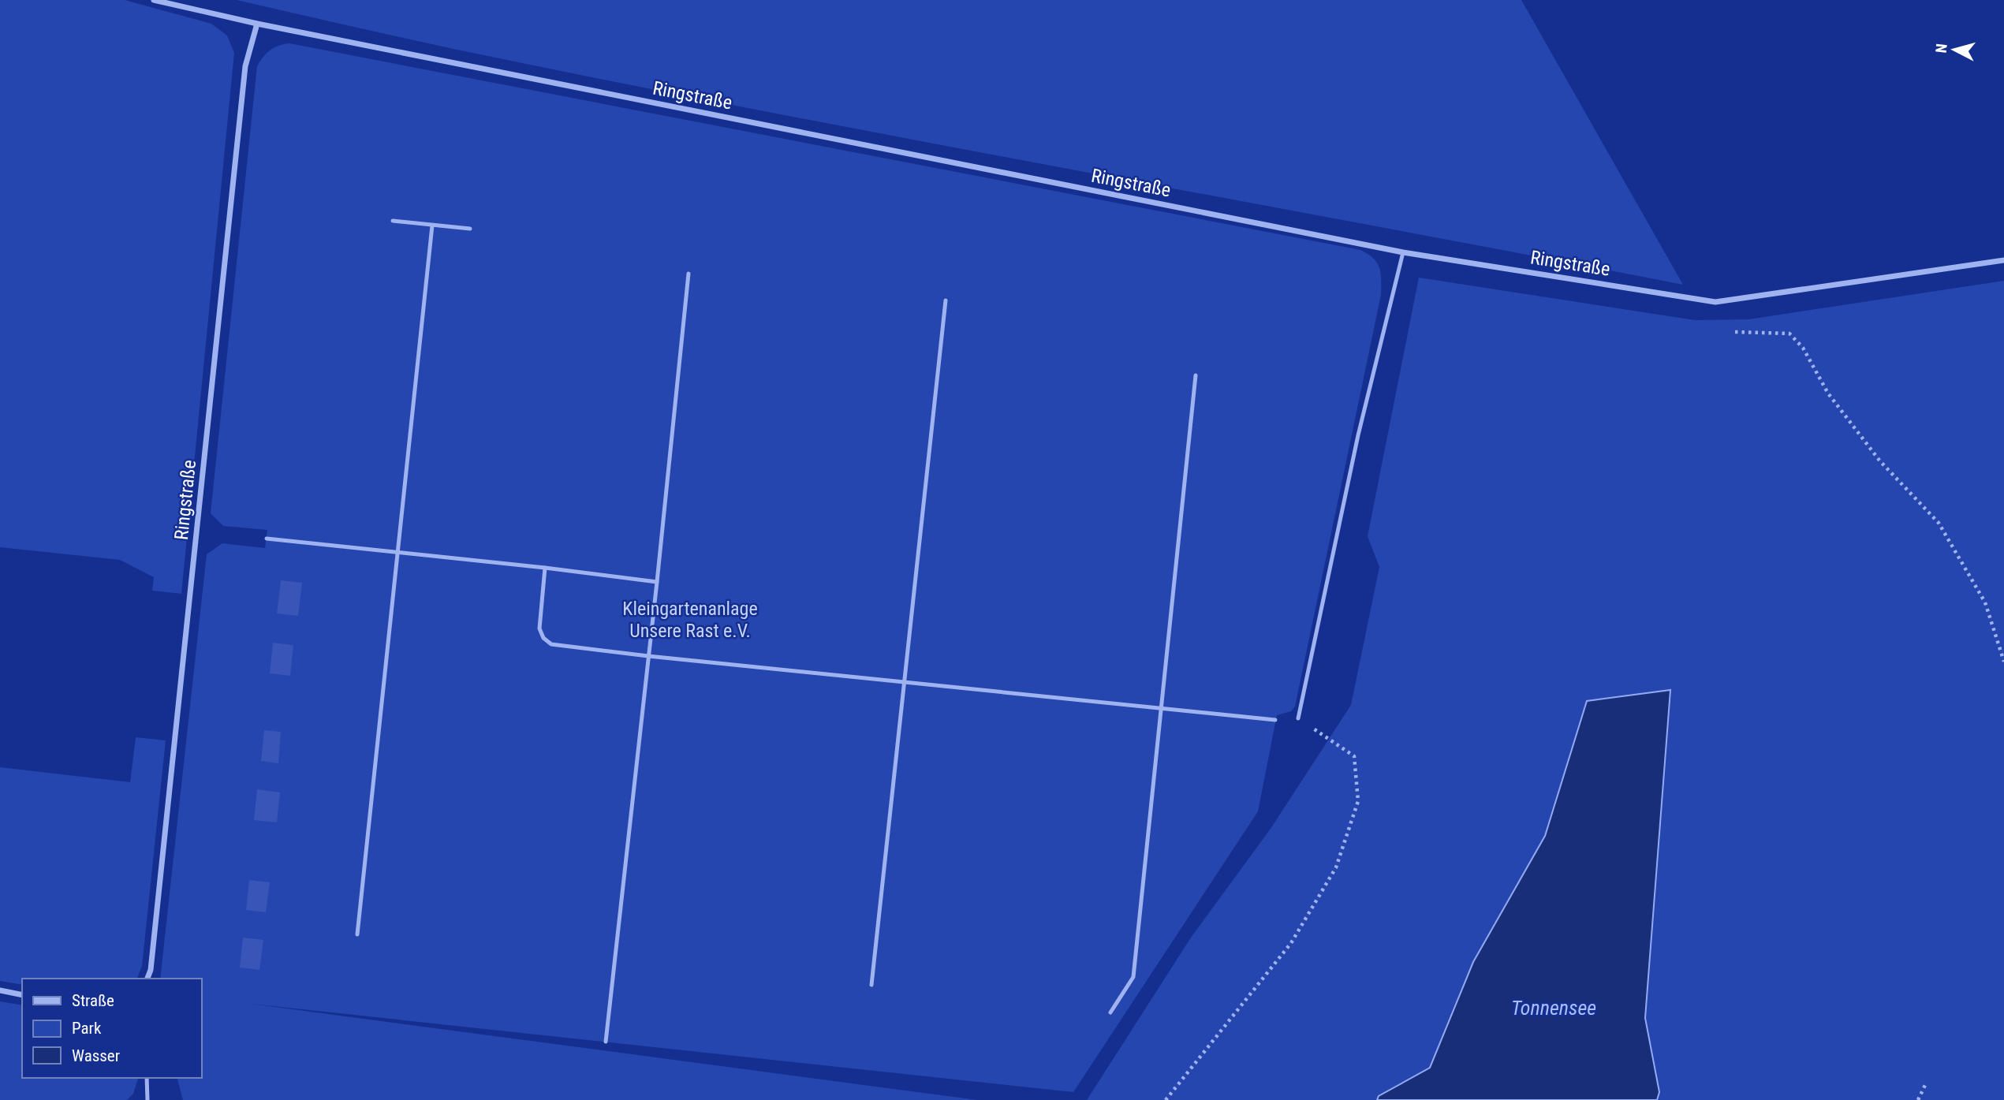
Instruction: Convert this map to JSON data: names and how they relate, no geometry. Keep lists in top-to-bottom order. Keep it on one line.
{"streets":{"street":["Ringstraße"]},"water":["Tonnensee"],"parks":["Kleingartenanlage Unsere Rast e.V."],"legend":["Straße","Park","Wasser"],"north":"left"}
